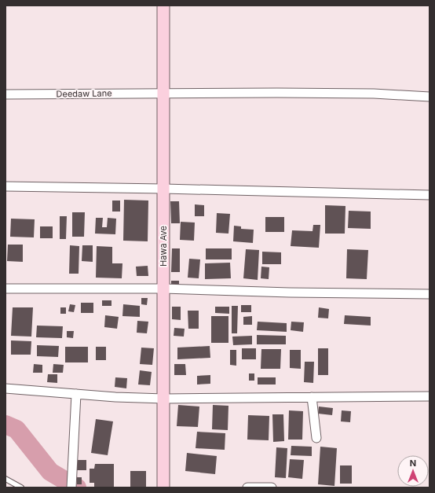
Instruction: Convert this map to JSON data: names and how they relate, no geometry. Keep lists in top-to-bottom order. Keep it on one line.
{"streets":{"street":["Deedaw Lane","Hawa Ave"]},"crossings":[["Deedaw Lane","Hawa Ave"]],"north":"top"}
